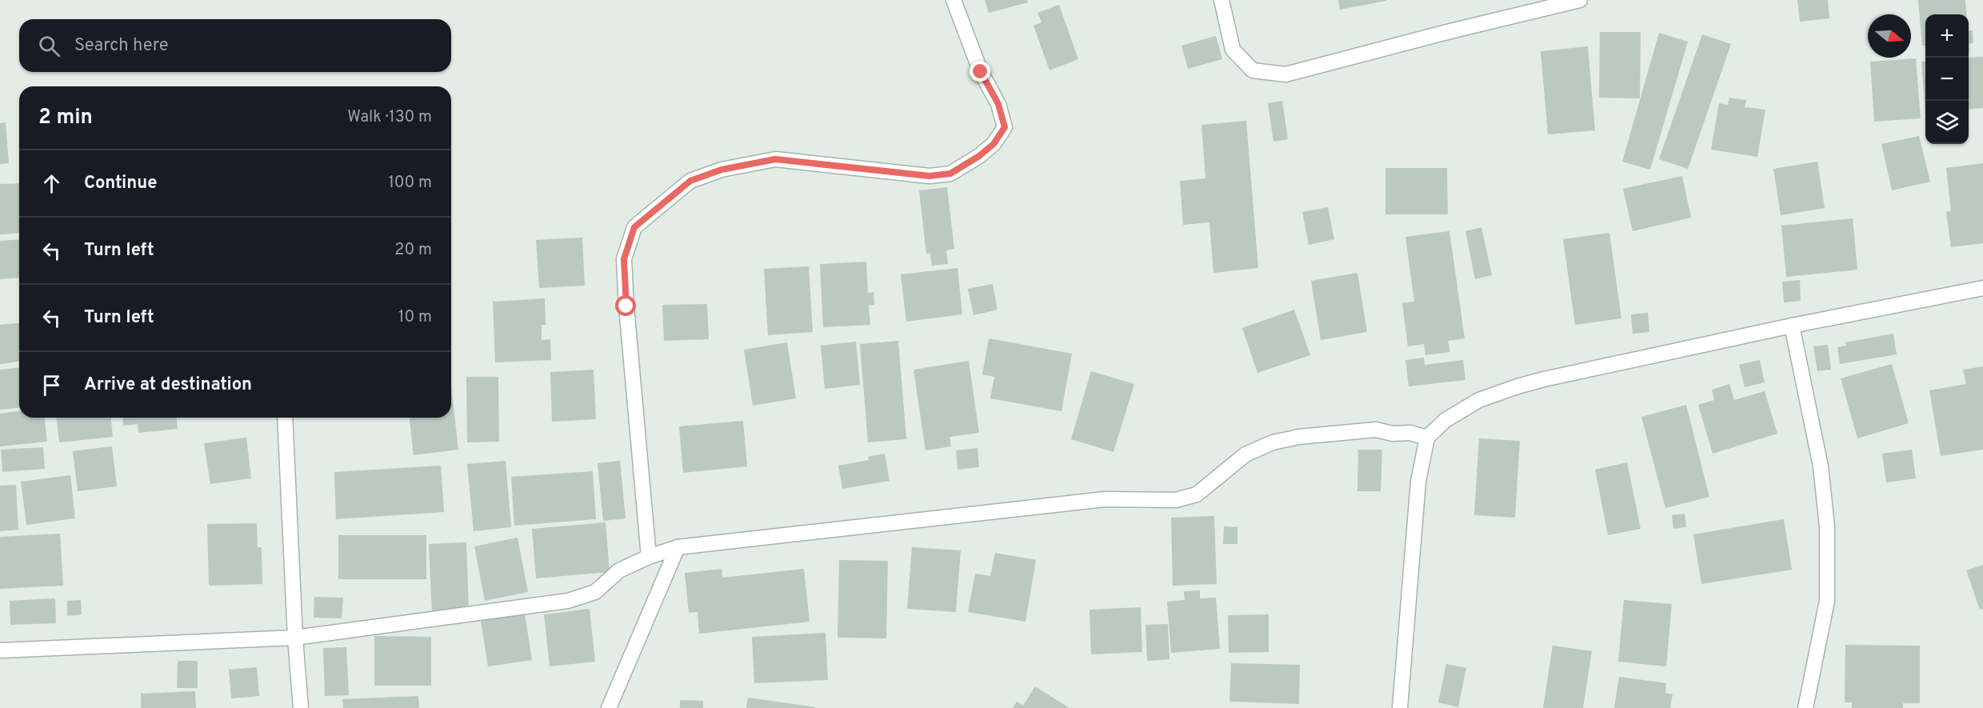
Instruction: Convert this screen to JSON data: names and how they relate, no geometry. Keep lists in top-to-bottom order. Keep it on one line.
{"north":"right","page":{"map_buttons":["+","−"],"search":"Search here","heading":["2 min","Walk · 130 m"],"list":[["Continue","100 m"],["Turn left","20 m"],["Turn left","10 m"],"Arrive at destination"]}}
